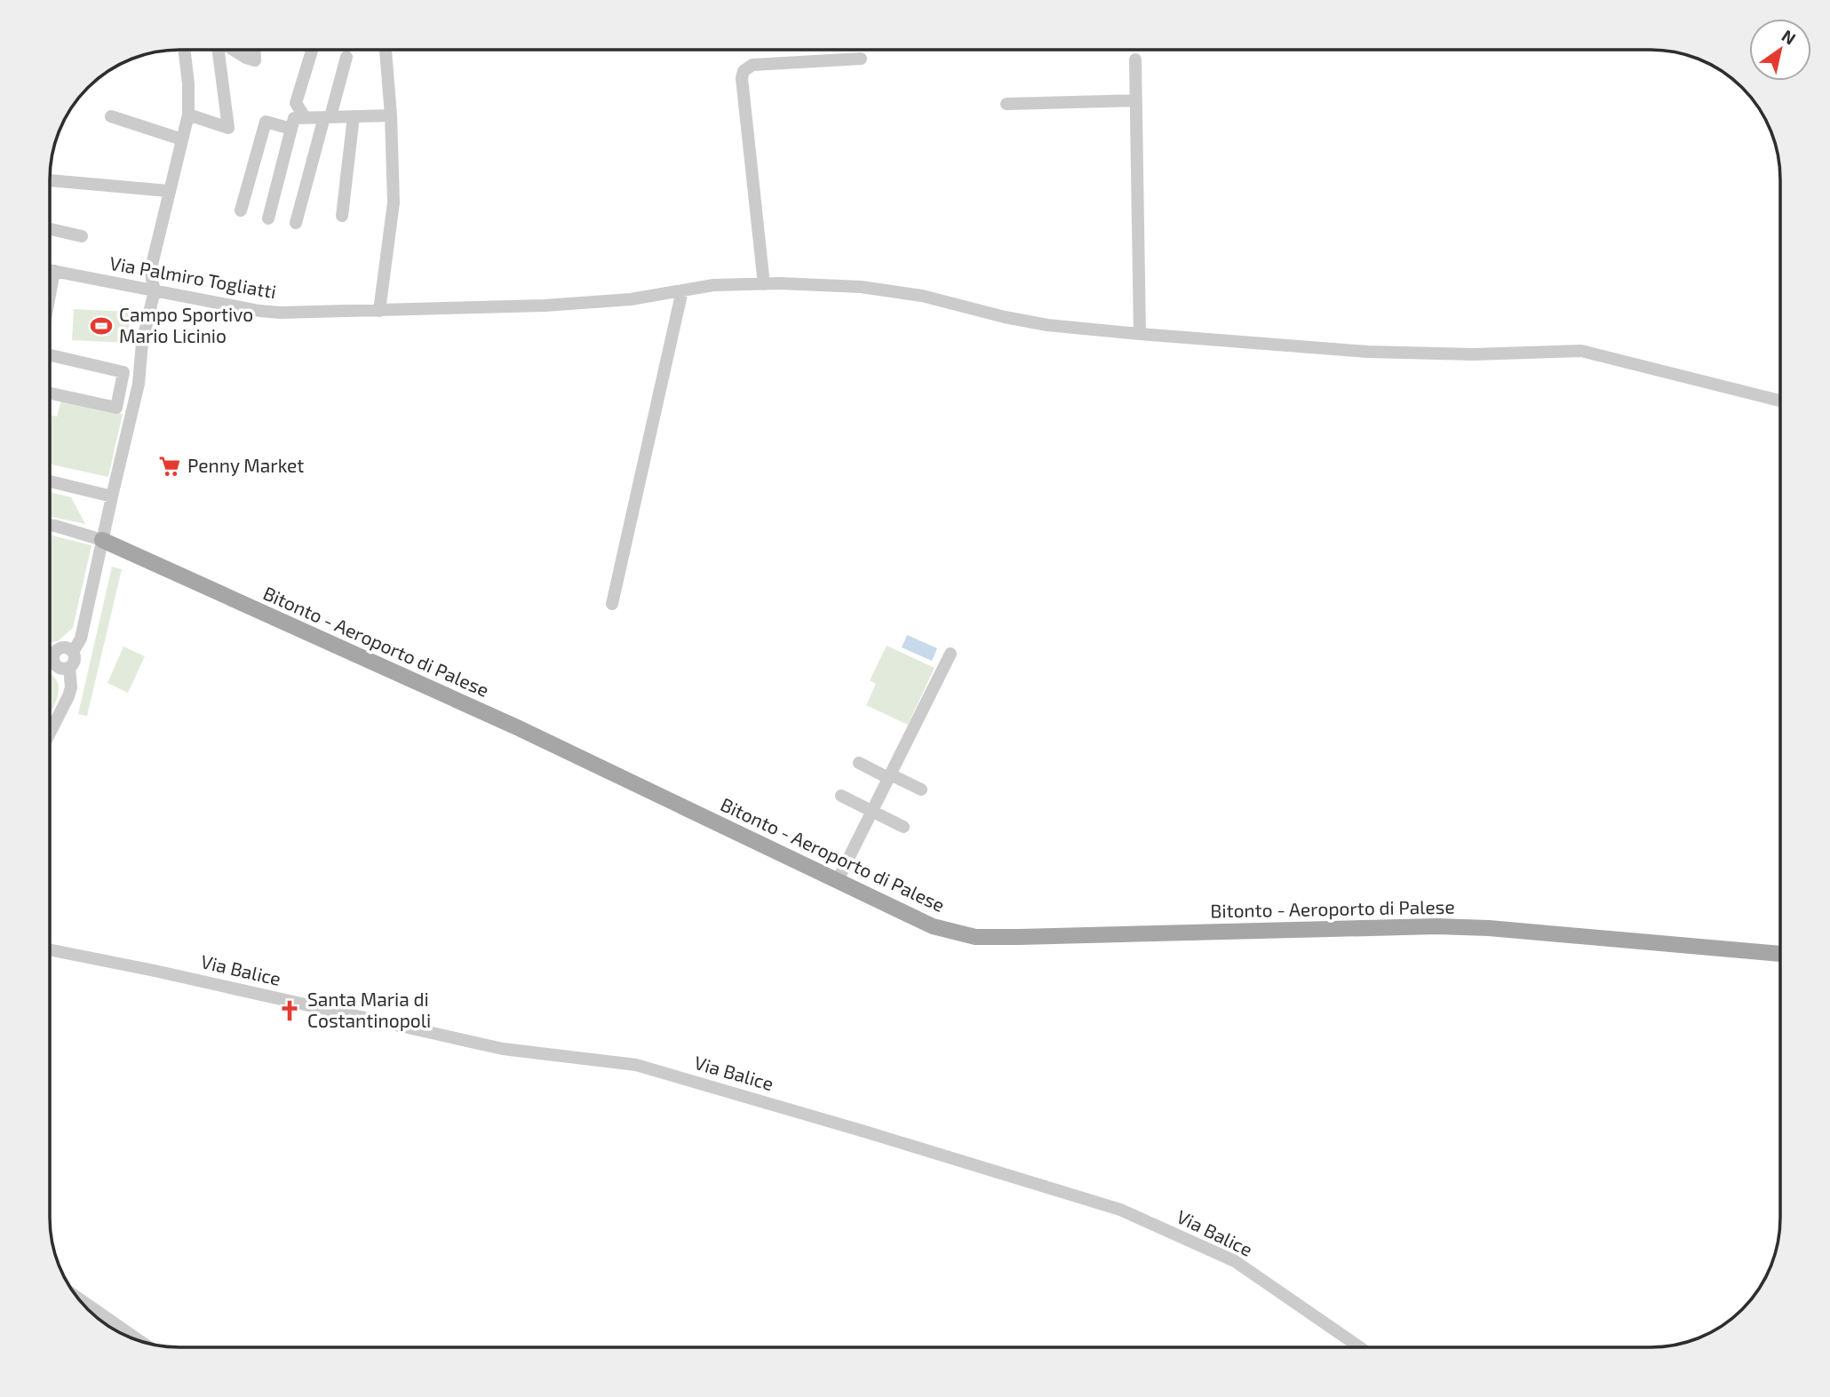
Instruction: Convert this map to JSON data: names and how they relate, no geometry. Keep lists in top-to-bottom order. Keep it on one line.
{"streets":{"main road":["Bitonto - Aeroporto di Palese"],"street":["Via Palmiro Togliatti","Via Balice"]},"places":{"sports":["Campo Sportivo Mario Licinio"],"supermarket":["Penny Market"],"church":["Santa Maria di Costantinopoli"]},"north":"top right"}
